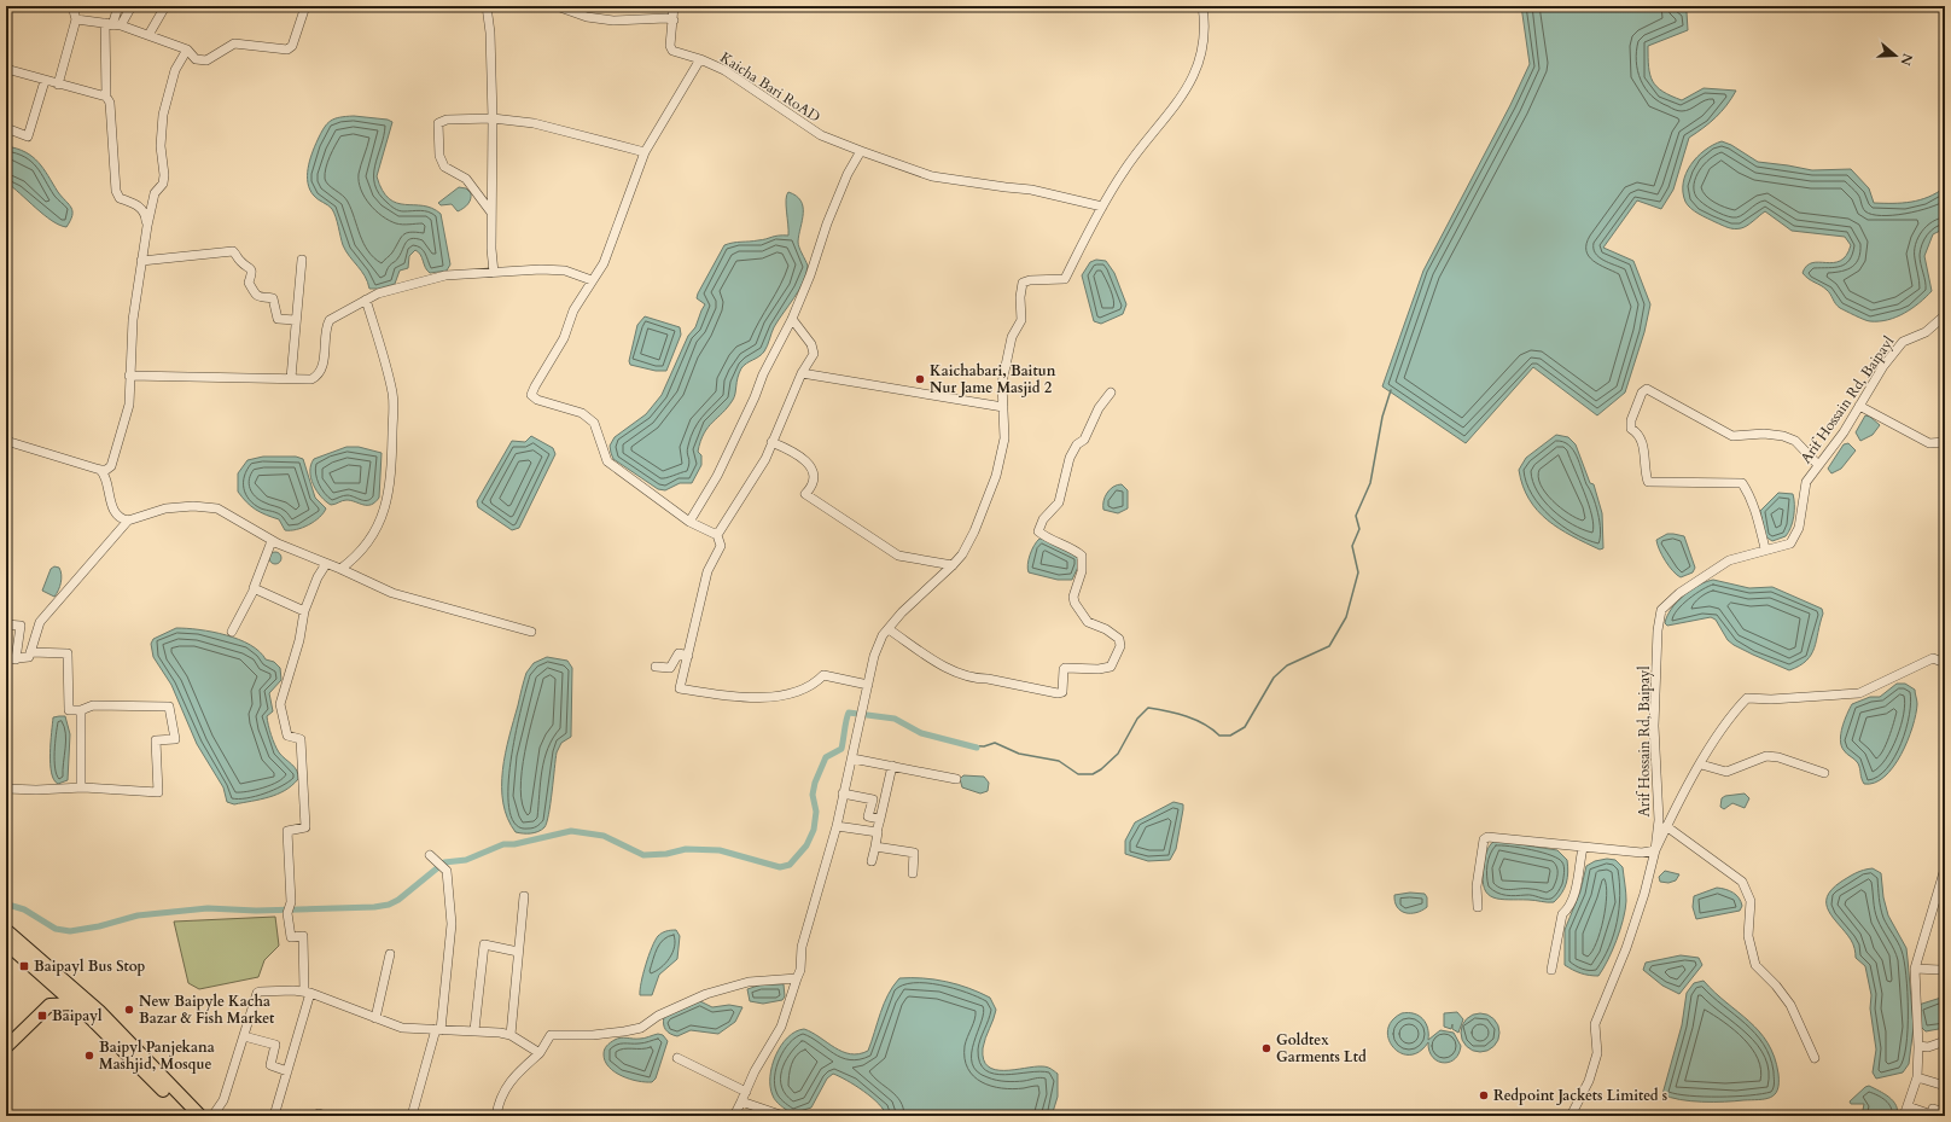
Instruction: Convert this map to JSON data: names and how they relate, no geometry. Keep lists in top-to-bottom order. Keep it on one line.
{"streets":{"street":["Kaicha Bari RoAD","Arif Hossain Rd, Baipayl"]},"places":{"other":["Kaichabari, Baitun Nur Jame Masjid 2","New Baipyle Kacha Bazar & Fish Market","Goldtex Garments Ltd","Baipyl Panjekana Mashjid, Mosque","Redpoint Jackets Limited s"],"transit":["Baipayl Bus Stop","Baipayl"]},"north":"right"}
